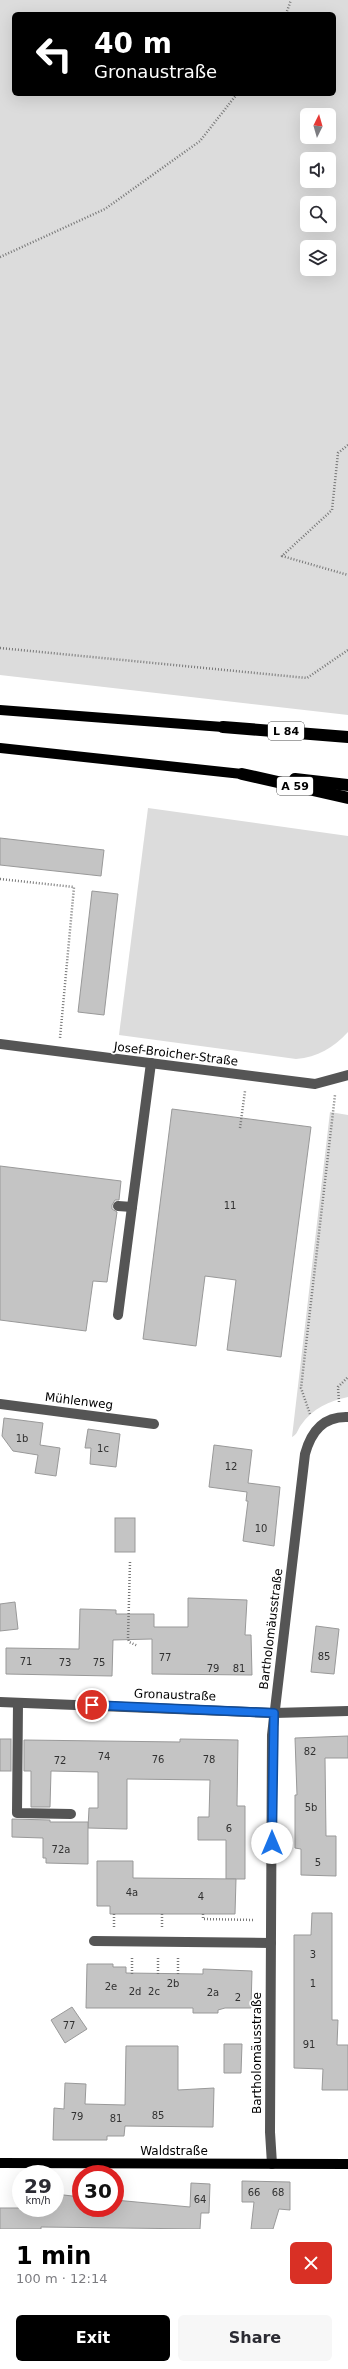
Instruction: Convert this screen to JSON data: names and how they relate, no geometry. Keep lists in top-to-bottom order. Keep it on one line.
{"streets":{"highway":["L 84","A 59"],"main road":["Waldstraße"],"street":["Josef-Broicher-Straße","Mühlenweg","Bartholomäusstraße","Gronaustraße"]},"crossings":[["Bartholomäusstraße","Gronaustraße"],["Bartholomäusstraße","Waldstraße"]],"house_numbers":["11","1b","1c","12","10","85","77","71","73","75","79","81","82","74","76","78","72","5b","6","72a","5","4a","4","3","2b","1","2e","2d","2c","2a","2","77","91","85","79","81","66","68","64"],"north":"top","page":{"turn":["40 m","Gronaustraße"],"speed":"29 km/h","limit":"30","heading":["1 min","100 m · 12:14"],"buttons":["Exit","Share"]}}
